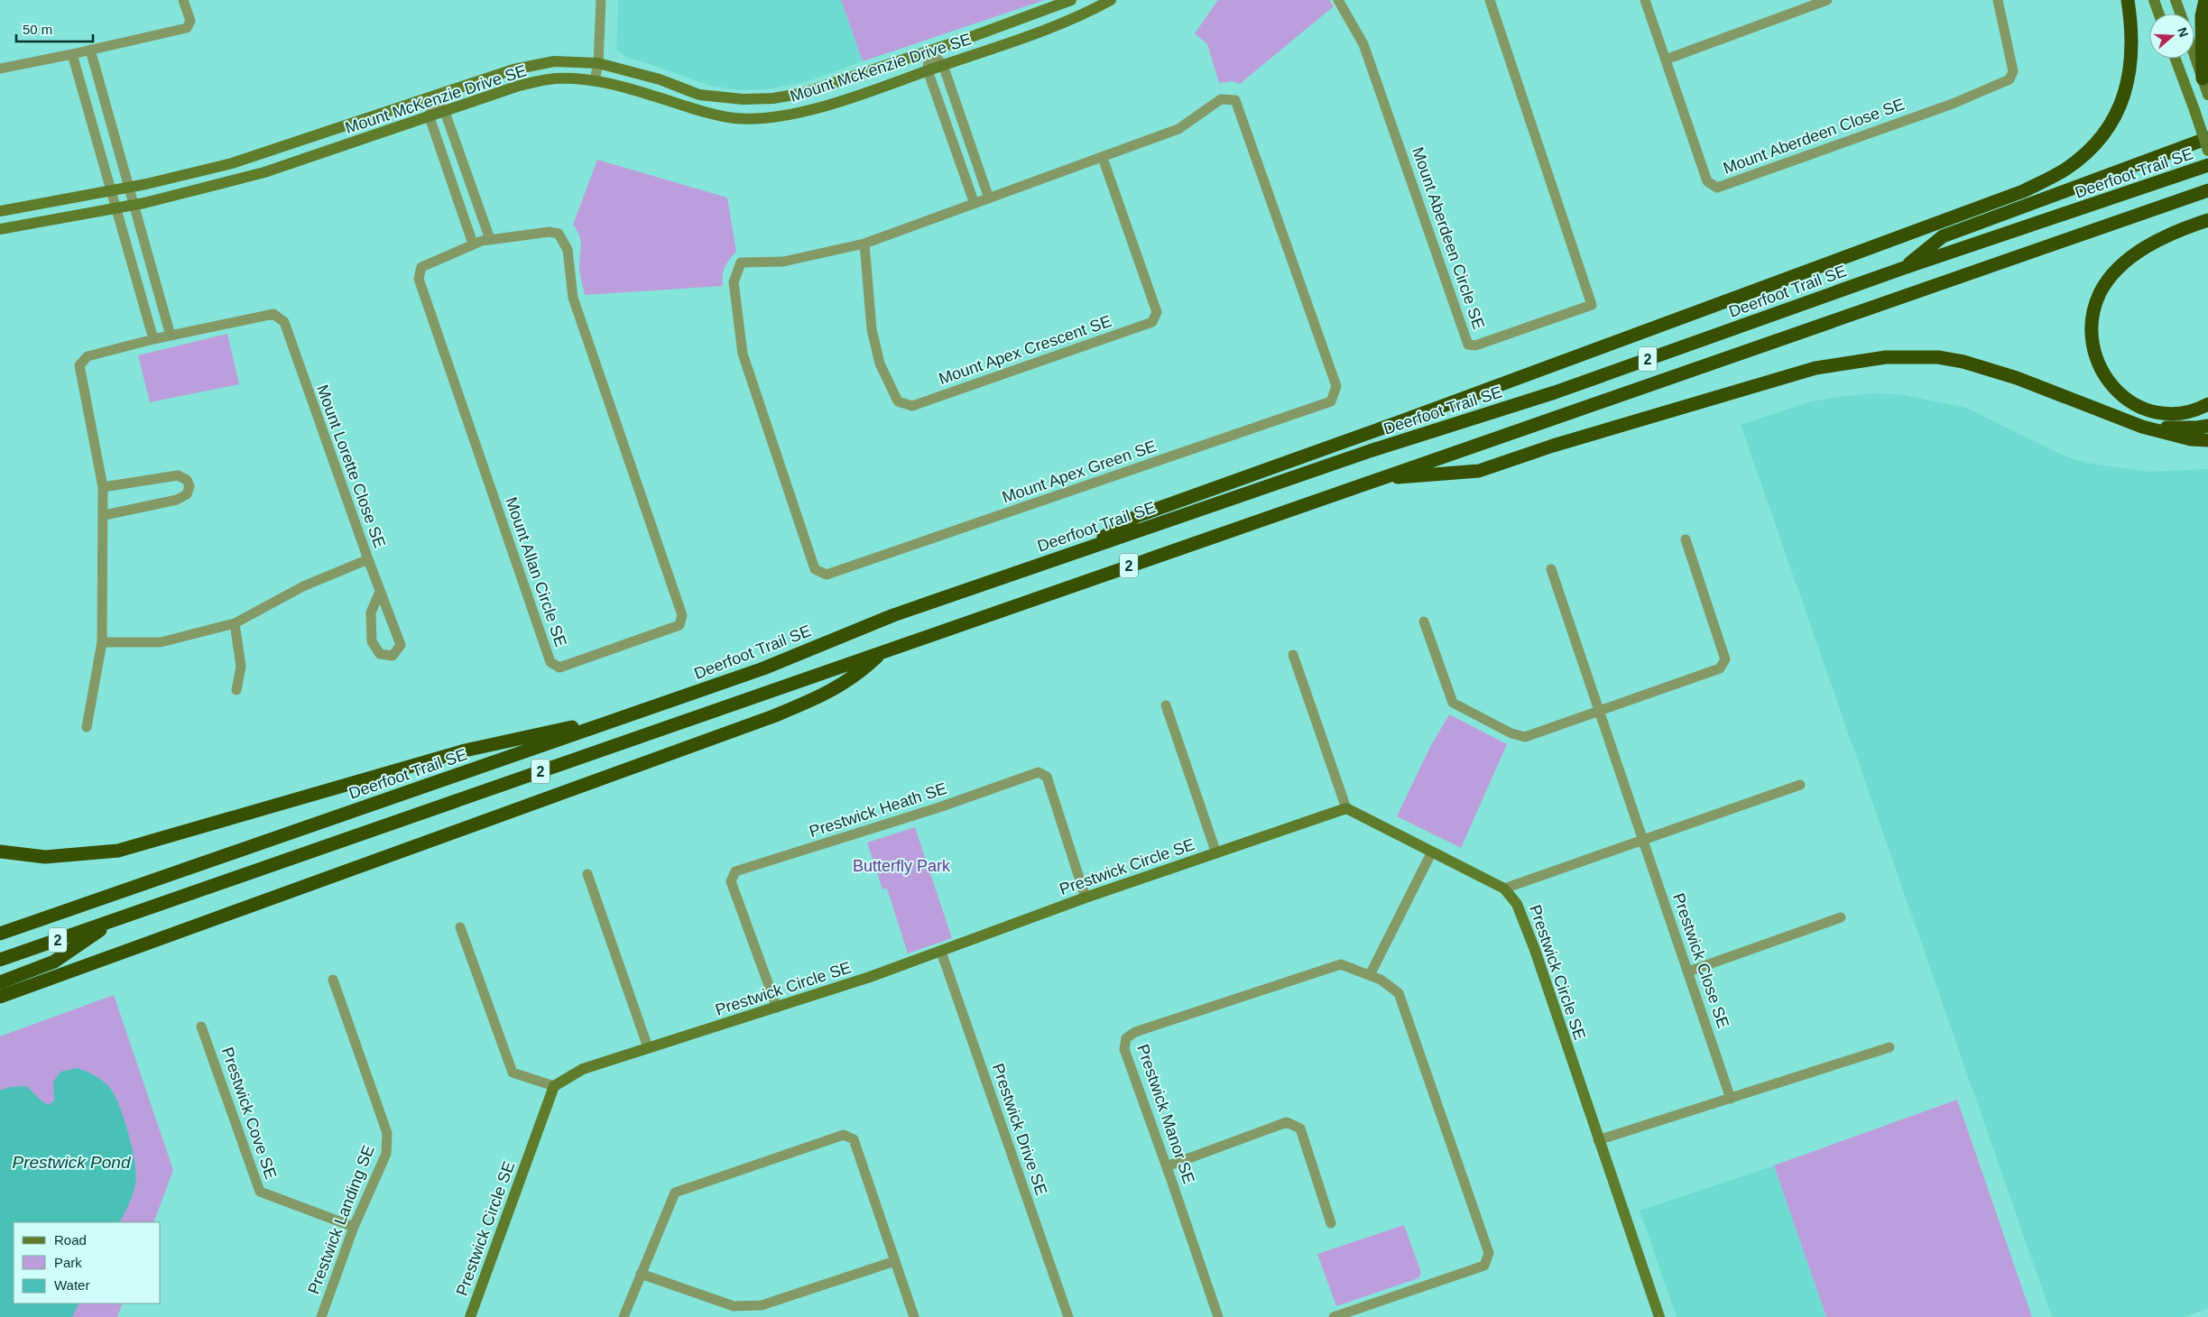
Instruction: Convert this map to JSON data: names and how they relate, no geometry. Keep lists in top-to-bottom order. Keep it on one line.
{"streets":{"highway":["Deerfoot Trail SE","2"],"street":["Mount McKenzie Drive SE","Mount Aberdeen Close SE","Mount Aberdeen Circle SE","Mount Apex Crescent SE","Mount Lorette Close SE","Mount Apex Green SE","Mount Allan Circle SE","Prestwick Heath SE","Prestwick Circle SE","Prestwick Close SE","Prestwick Cove SE","Prestwick Manor SE","Prestwick Drive SE","Prestwick Landing SE"]},"crossings":[["Mount Apex Crescent SE","Mount Apex Green SE"],["Prestwick Heath SE","Prestwick Circle SE"],["Prestwick Circle SE","Prestwick Drive SE"],["Prestwick Cove SE","Prestwick Landing SE"]],"water":["Prestwick Pond"],"parks":["Butterfly Park"],"legend":["Road","Park","Water"],"scale_bar":"50 m","north":"right"}
